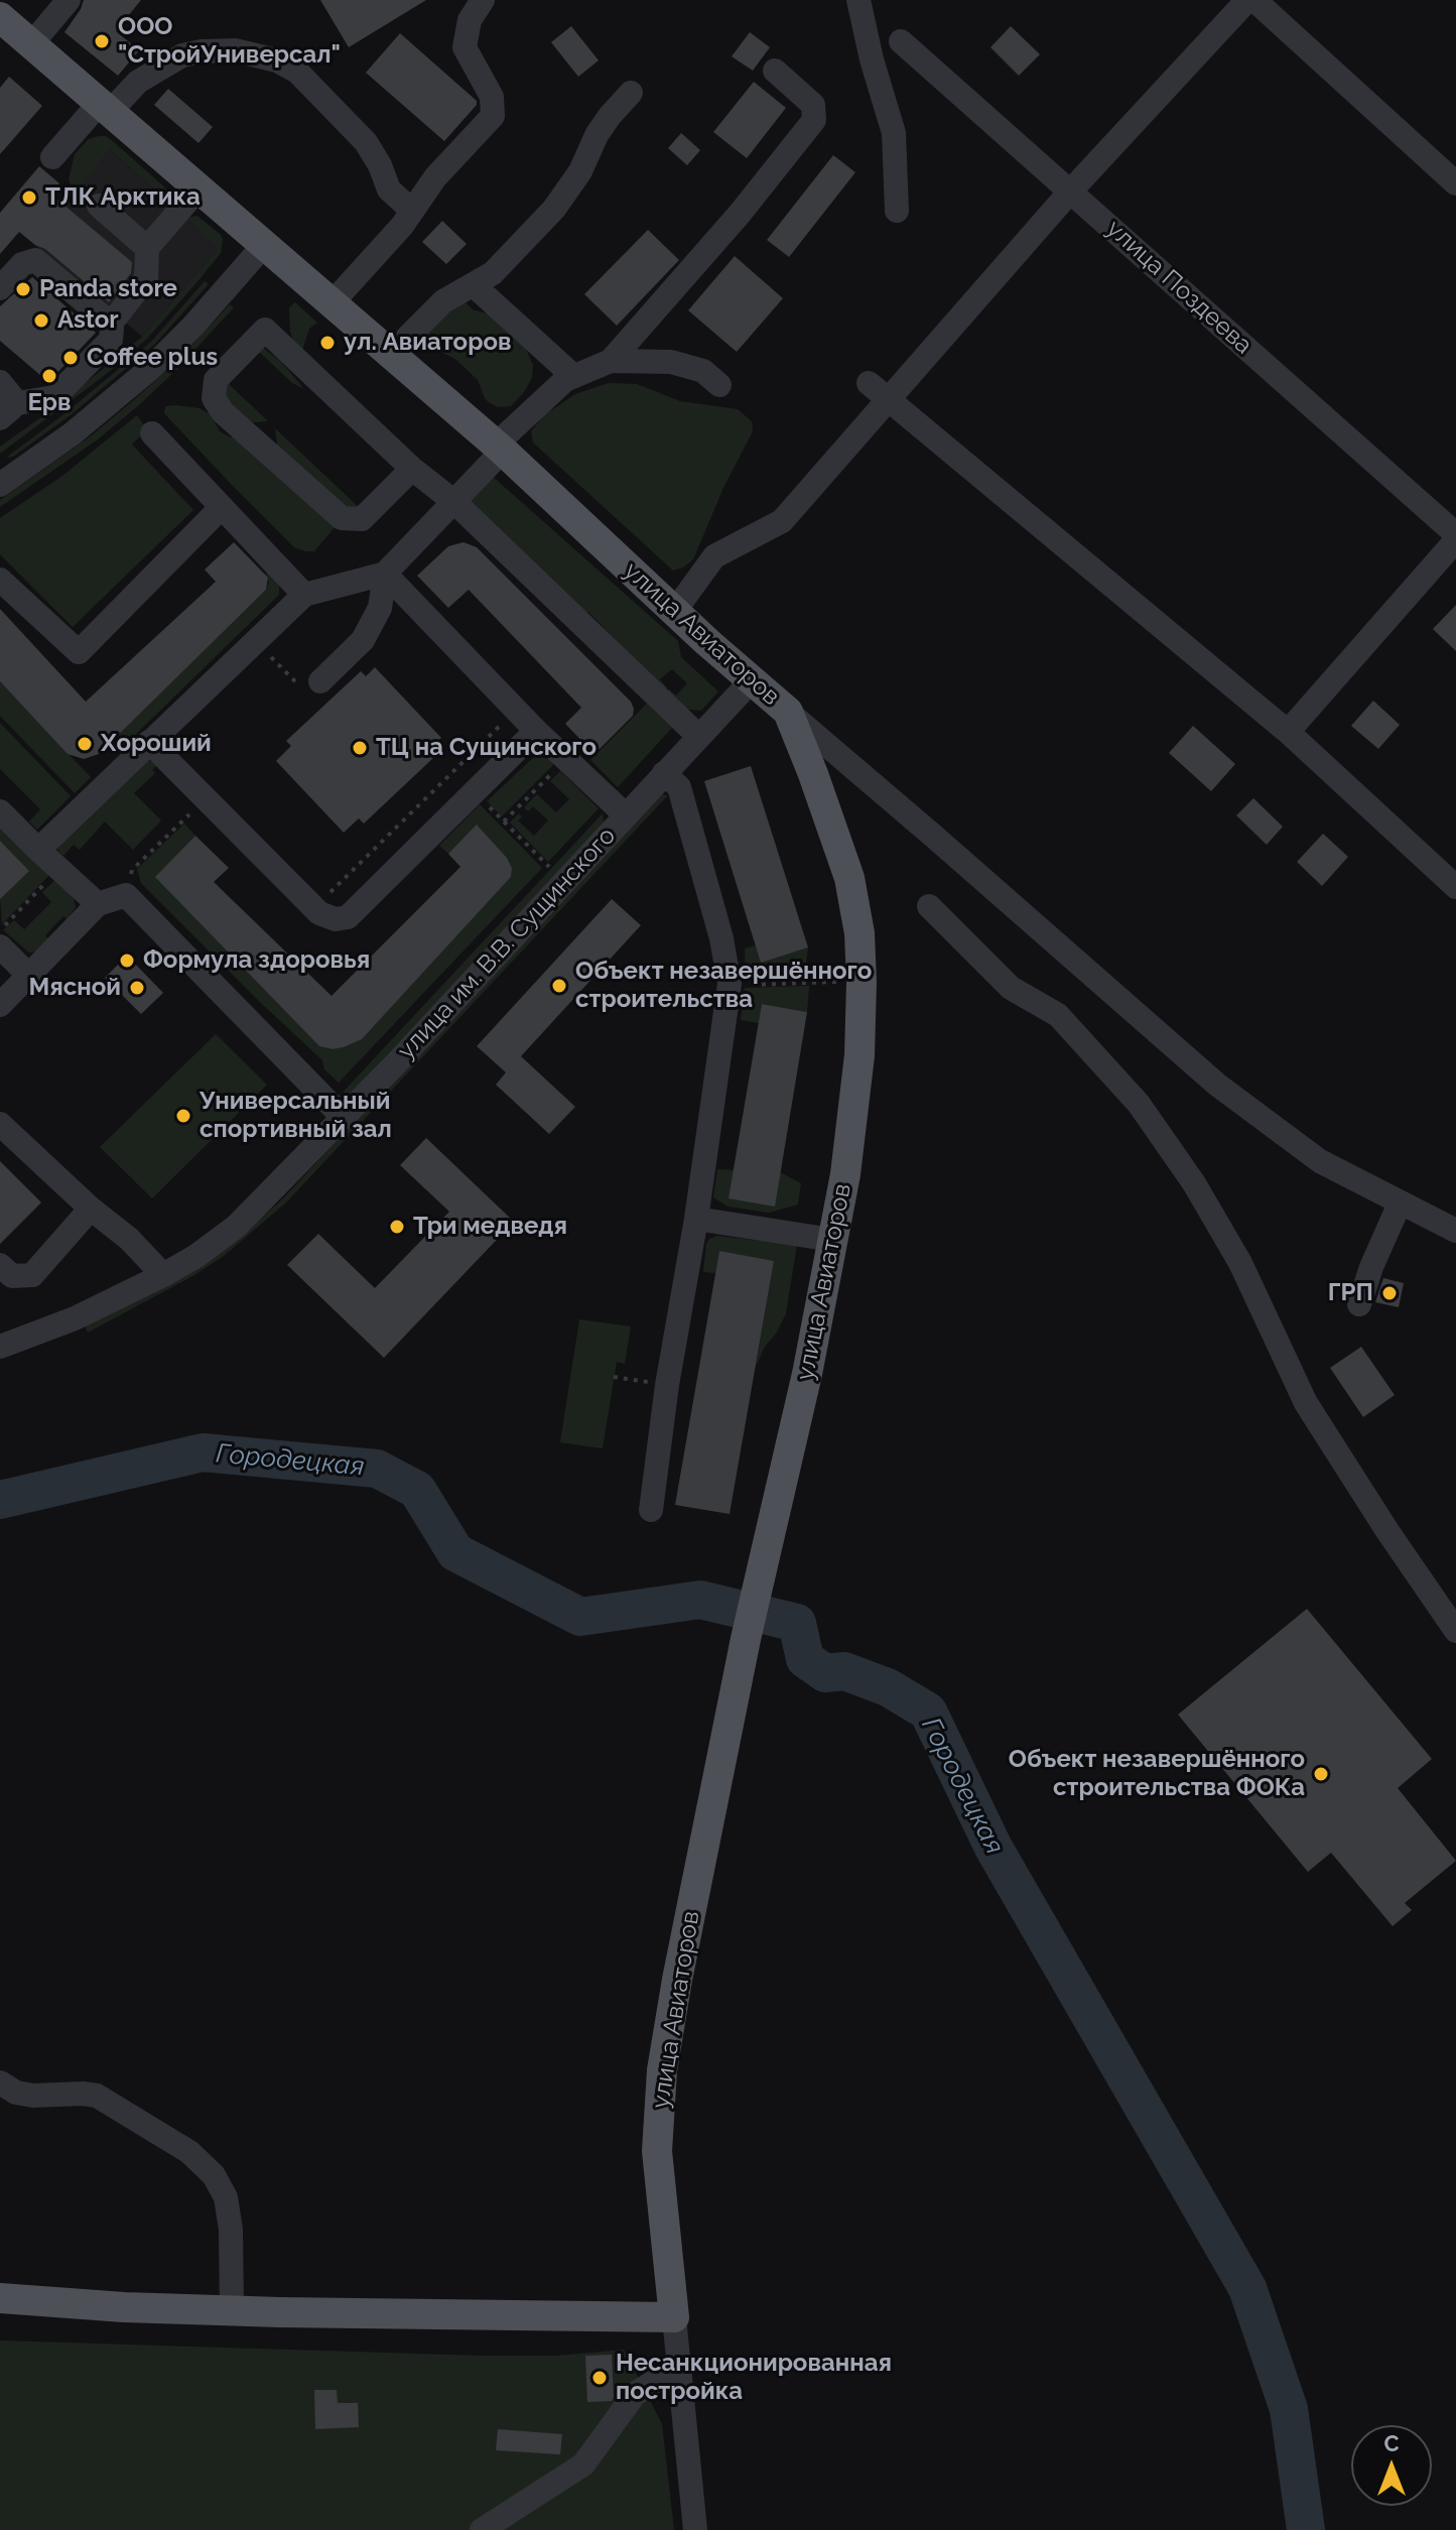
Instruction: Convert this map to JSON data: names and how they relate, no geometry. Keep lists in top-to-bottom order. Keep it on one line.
{"streets":{"main road":["улица Авиаторов"],"street":["улица Поздеева","улица им. В.В. Сущинского"]},"crossings":[["улица Авиаторов","улица им. В.В. Сущинского"]],"water":["Городецкая"],"places":["ООО \"СтройУниверсал\"","ТЛК Арктика","Panda store","Astor","ул. Авиаторов","Coffee plus","Ерв","Хороший","ТЦ на Сущинского","Формула здоровья","Объект незавершённого строительства","Мясной","Универсальный спортивный зал","Три медведя","ГРП","Объект незавершённого строительства ФОКа","Несанкционированная постройка"],"north":"top"}
